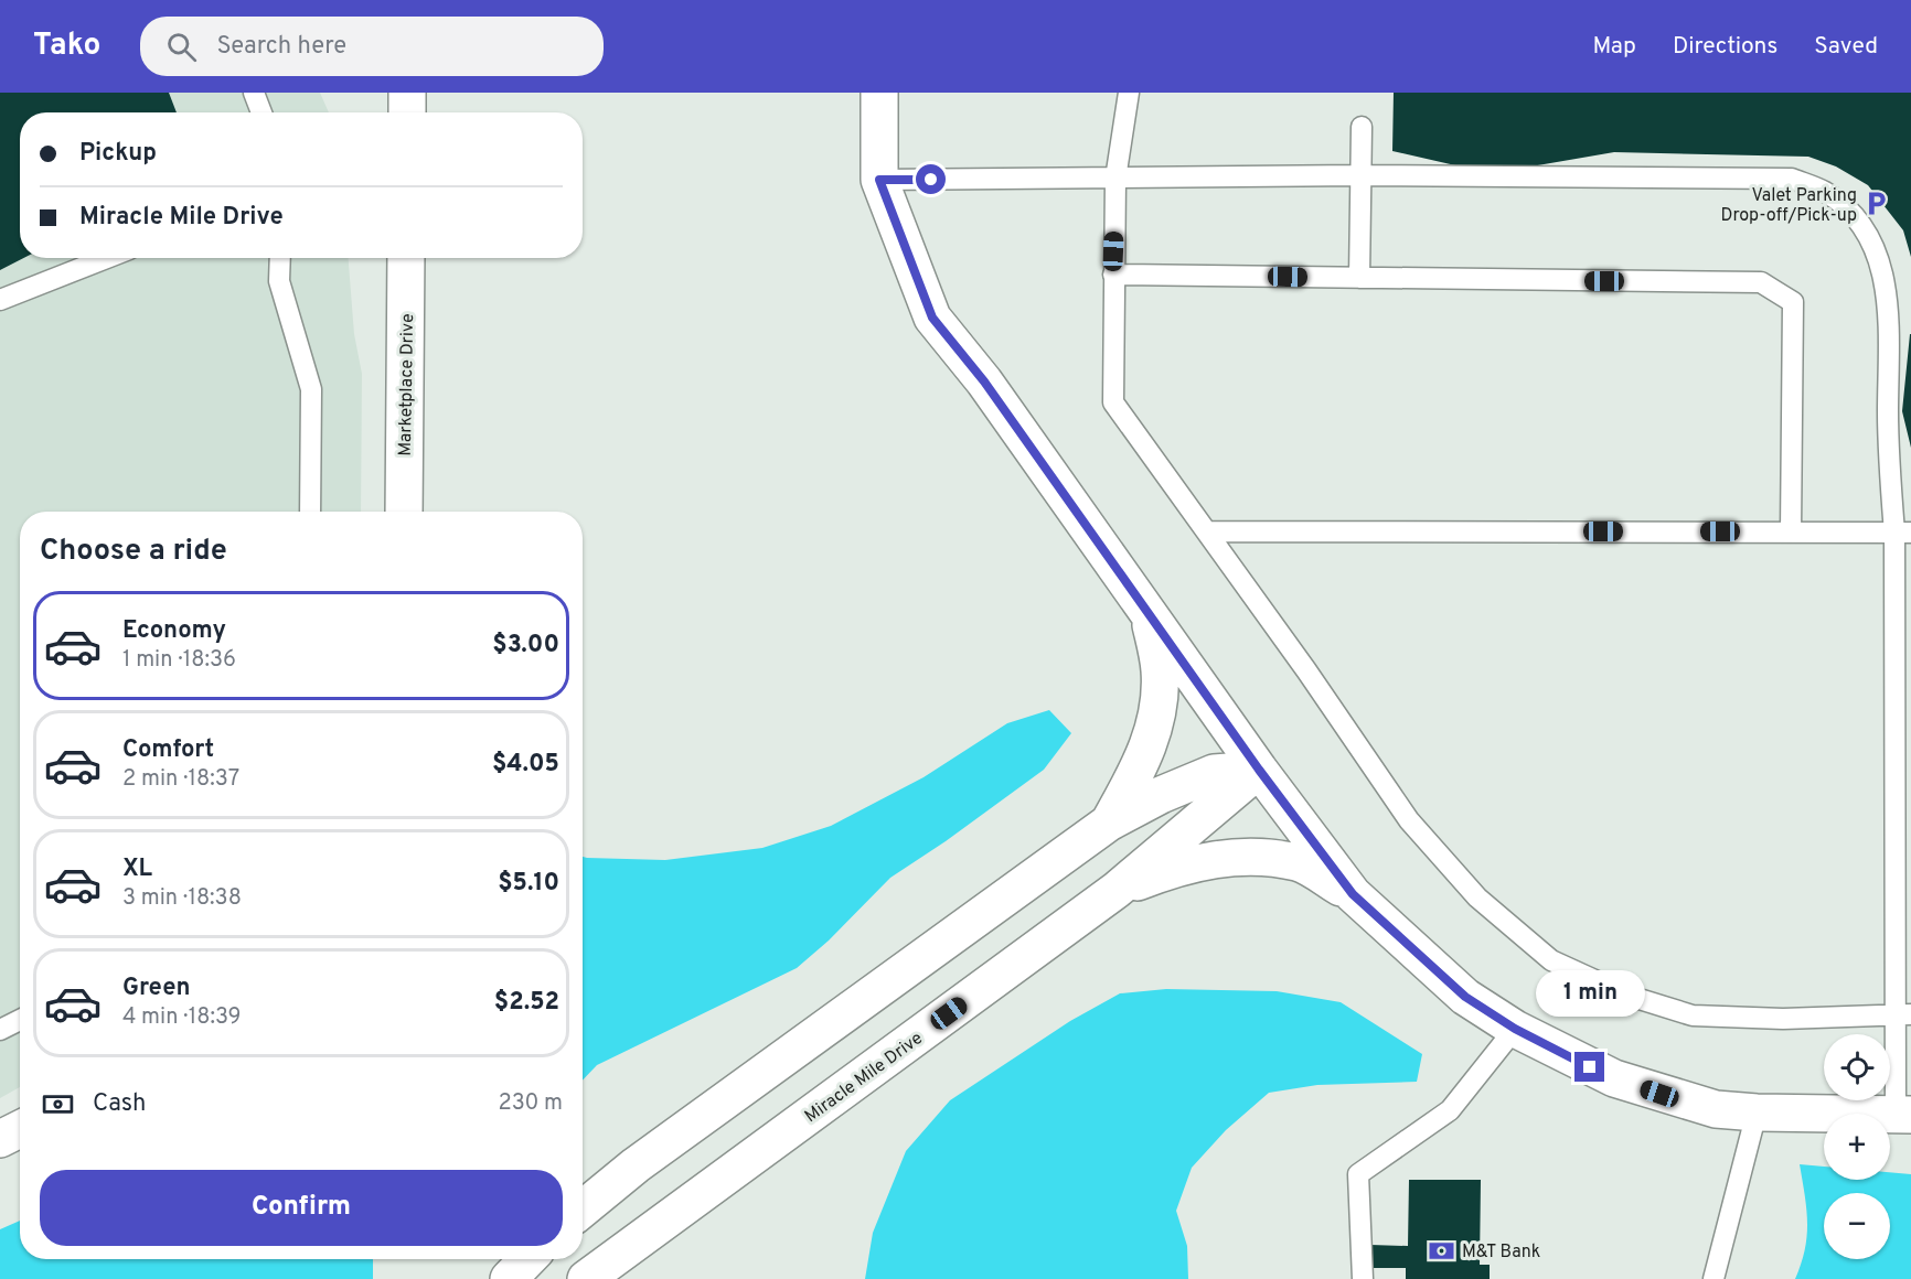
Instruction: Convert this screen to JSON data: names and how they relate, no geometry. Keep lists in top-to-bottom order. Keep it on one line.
{"streets":{"street":["Marketplace Drive","Miracle Mile Drive"]},"places":{"parking":["Valet Parking Drop-off/Pick-up"],"bank":["M&T Bank"]},"page":{"header":"Tako","search":"Search here","nav":["Map","Directions","Saved"],"banner":["Pickup","Miracle Mile Drive"],"heading":"Choose a ride","list":[{"name":"Economy","note":"1 min · 18:36","value":"$3.00"},{"name":"Comfort","note":"2 min · 18:37","value":"$4.05"},{"name":"XL","note":"3 min · 18:38","value":"$5.10"},{"name":"Green","note":"4 min · 18:39","value":"$2.52"}],"bubble":"1 min","map_buttons":["+","−"],"pay":["Cash","230 m"],"buttons":"Confirm"}}
